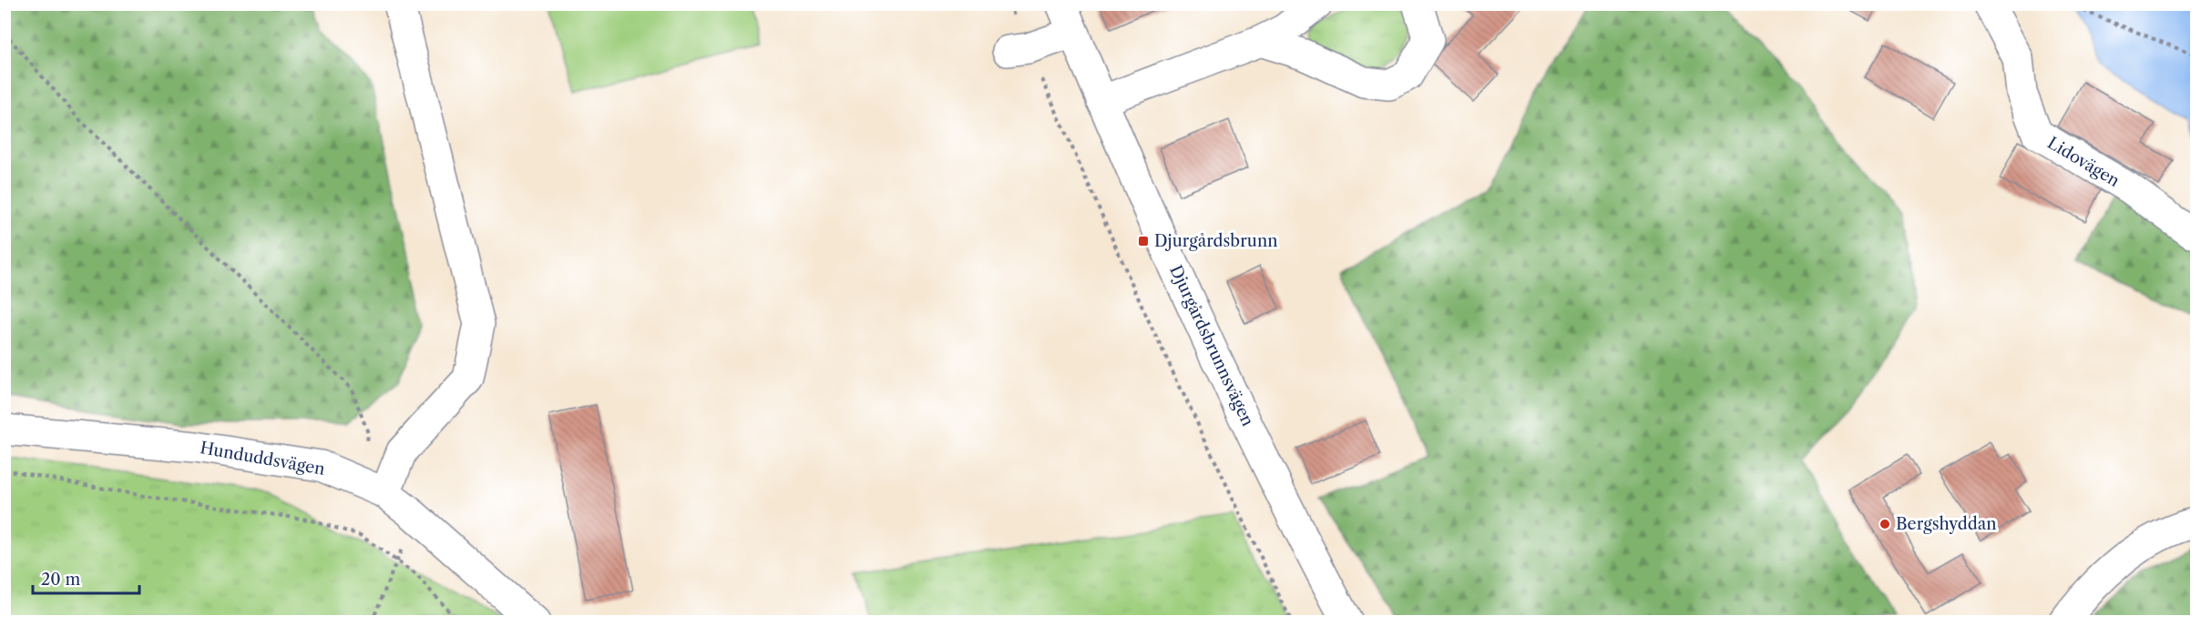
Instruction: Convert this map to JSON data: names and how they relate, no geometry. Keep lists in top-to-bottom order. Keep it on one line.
{"streets":{"street":["Lidovägen","Djurgårdsbrunnsvägen","Hunduddsvägen"]},"places":{"transit":["Djurgårdsbrunn"],"other":["Bergshyddan"]},"scale_bar":"20 m"}
